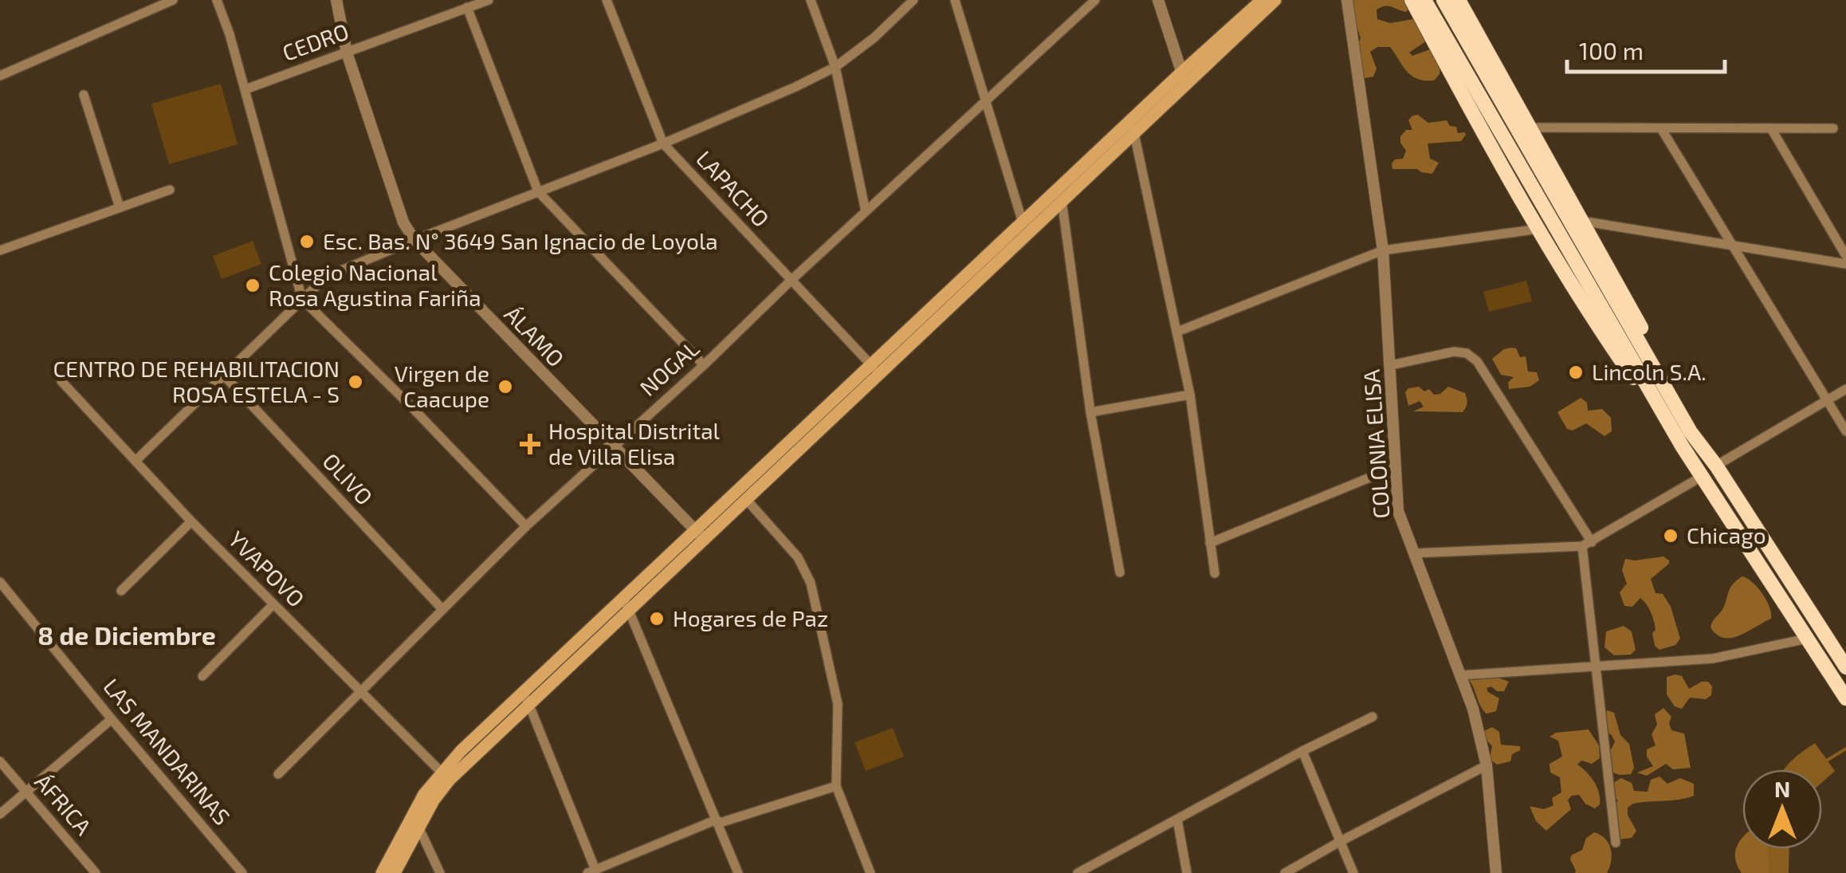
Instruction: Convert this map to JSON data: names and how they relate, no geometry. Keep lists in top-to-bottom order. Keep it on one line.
{"streets":{"street":["CEDRO","LAPACHO","ÁLAMO","NOGAL","COLONIA ELISA","OLIVO","YVAPOVO","LAS MANDARINAS","ÁFRICA"]},"crossings":[["CEDRO","ÁLAMO"],["LAPACHO","NOGAL"],["ÁLAMO","NOGAL"],["NOGAL","OLIVO"],["NOGAL","YVAPOVO"]],"districts":["8 de Diciembre"],"places":{"other":["Esc. Bas. N° 3649 San Ignacio de Loyola","Colegio Nacional Rosa Agustina Fariña","Lincoln S.A.","CENTRO DE REHABILITACION ROSA ESTELA - S","Virgen de Caacupe","Chicago","Hogares de Paz"],"health":["Hospital Distrital de Villa Elisa"]},"scale_bar":"100 m","north":"top"}
